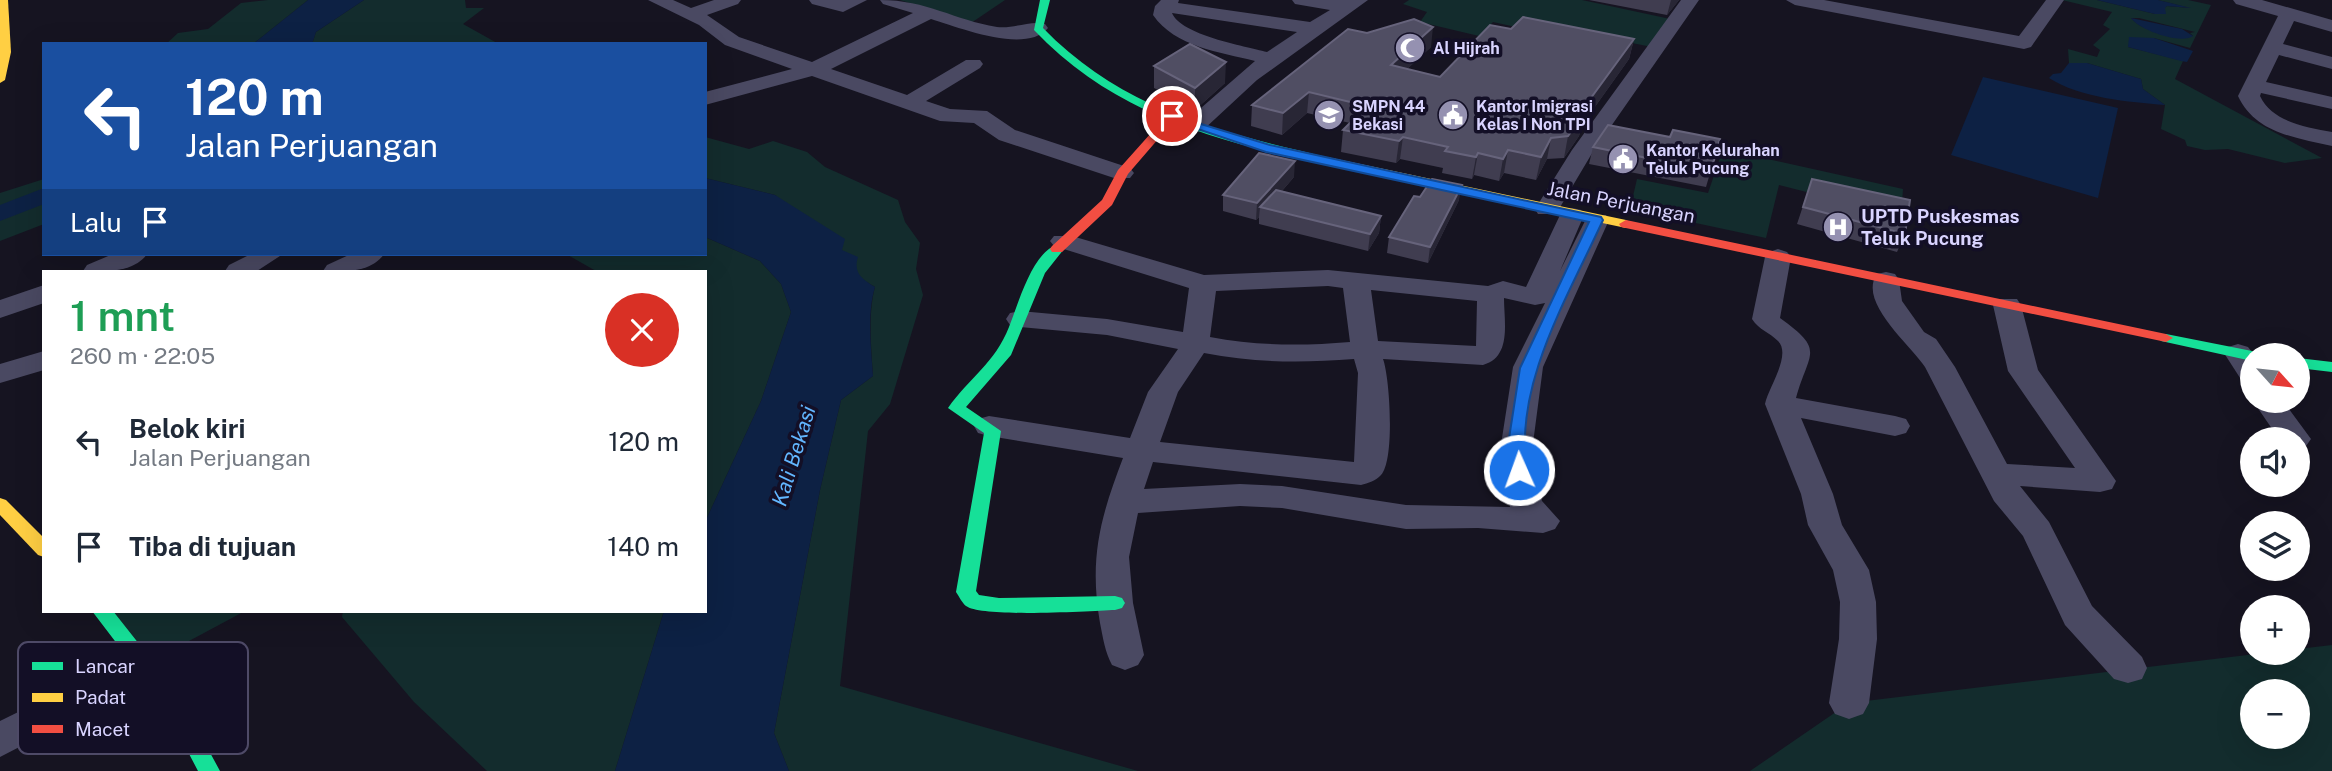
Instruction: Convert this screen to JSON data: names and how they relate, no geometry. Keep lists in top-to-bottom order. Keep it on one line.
{"streets":{"street":["Jalan Perjuangan"]},"water":["Kali Bekasi"],"places":{"mosque":["Al Hijrah"],"school or university":["SMPN 44 Bekasi"],"public building":["Kantor Imigrasi Kelas I Non TPI","Kantor Kelurahan Teluk Pucung"],"hospital":["UPTD Puskesmas Teluk Pucung"]},"legend":["Lancar","Padat","Macet"],"north":"bottom right","page":{"turn":["120 m","Jalan Perjuangan"],"then":"Lalu","heading":["1 mnt","260 m · 22:05"],"map_buttons":["+","−"],"list":[{"name":"Belok kiri","note":"Jalan Perjuangan","value":"120 m"},{"name":"Tiba di tujuan","value":"140 m"}]}}
